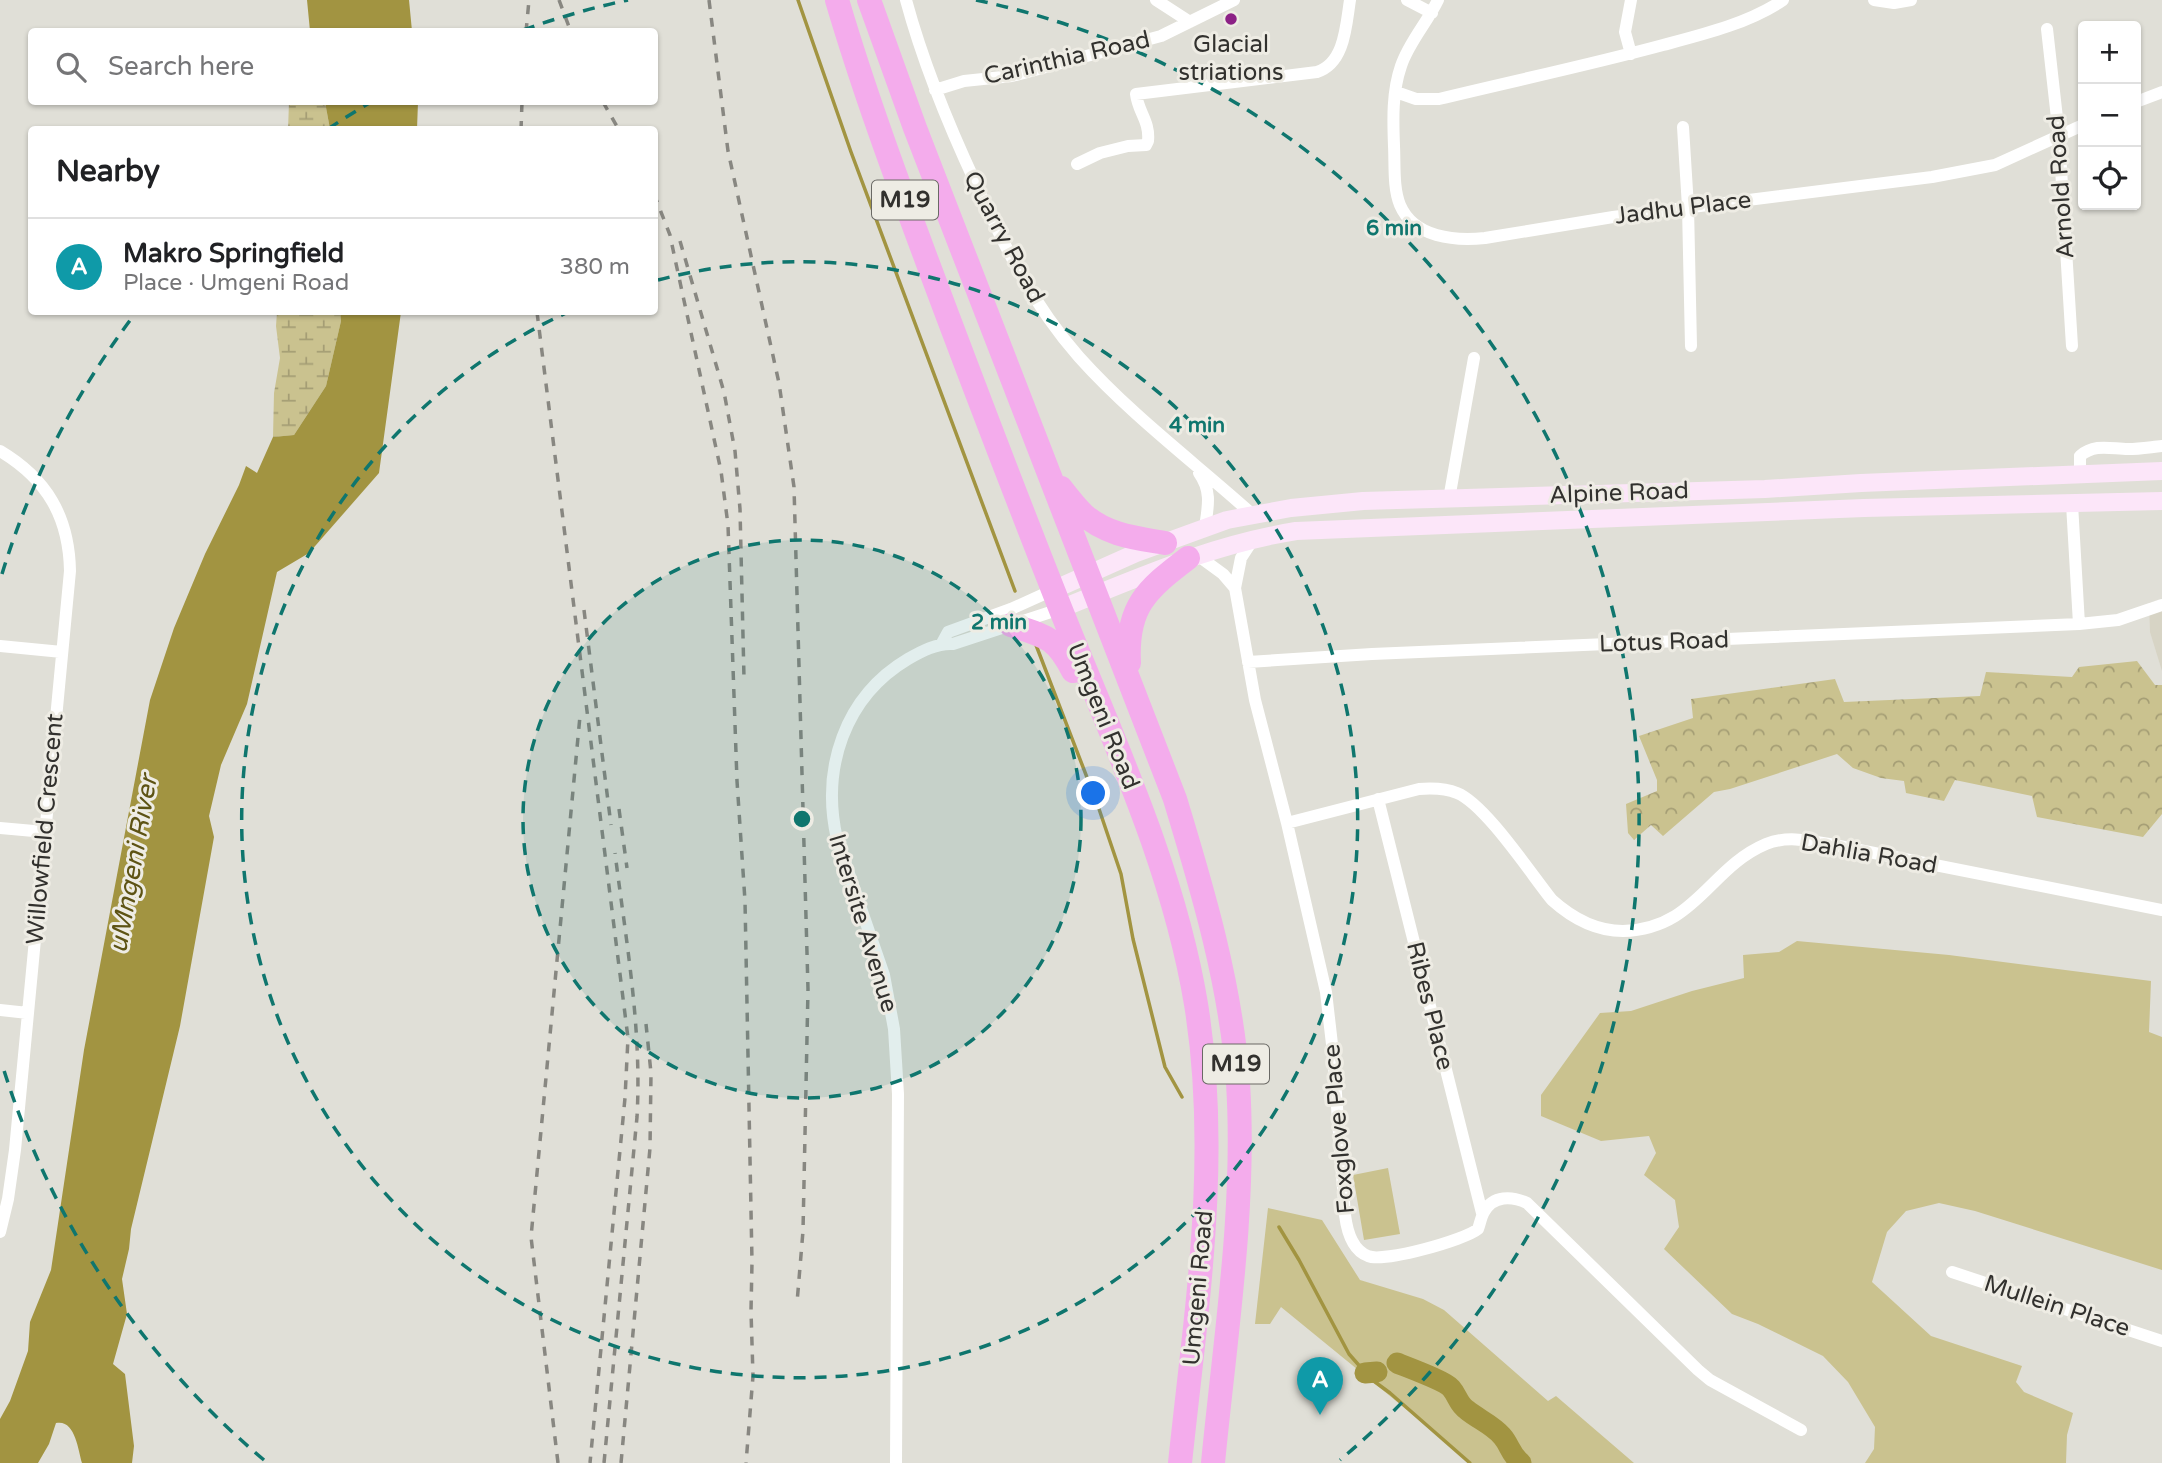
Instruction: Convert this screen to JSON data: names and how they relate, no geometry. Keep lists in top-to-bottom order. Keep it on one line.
{"streets":{"highway":["M19","Umgeni Road"],"main road":["Alpine Road"],"street":["Carinthia Road","Arnold Road","Jadhu Place","Quarry Road","Lotus Road","Willowfield Crescent","Dahlia Road","Intersite Avenue","Ribes Place","Foxglove Place","Mullein Place"]},"crossings":[["Carinthia Road","Quarry Road"],["Arnold Road","Jadhu Place"],["Quarry Road","Alpine Road"],["Alpine Road","Umgeni Road"],["Alpine Road","Foxglove Place"],["Lotus Road","Foxglove Place"],["Umgeni Road","Intersite Avenue"],["Dahlia Road","Ribes Place"],["Dahlia Road","Foxglove Place"],["Ribes Place","Foxglove Place"]],"water":["uMngeni River"],"places":["Glacial striations"],"page":{"map_buttons":["+","−"],"search":"Search here","heading":"Nearby","list":[{"mark":"A","name":"Makro Springfield","note":"Place · Umgeni Road","value":"380 m"}],"pins":"A"},"rings":["6 min","4 min","2 min"]}
